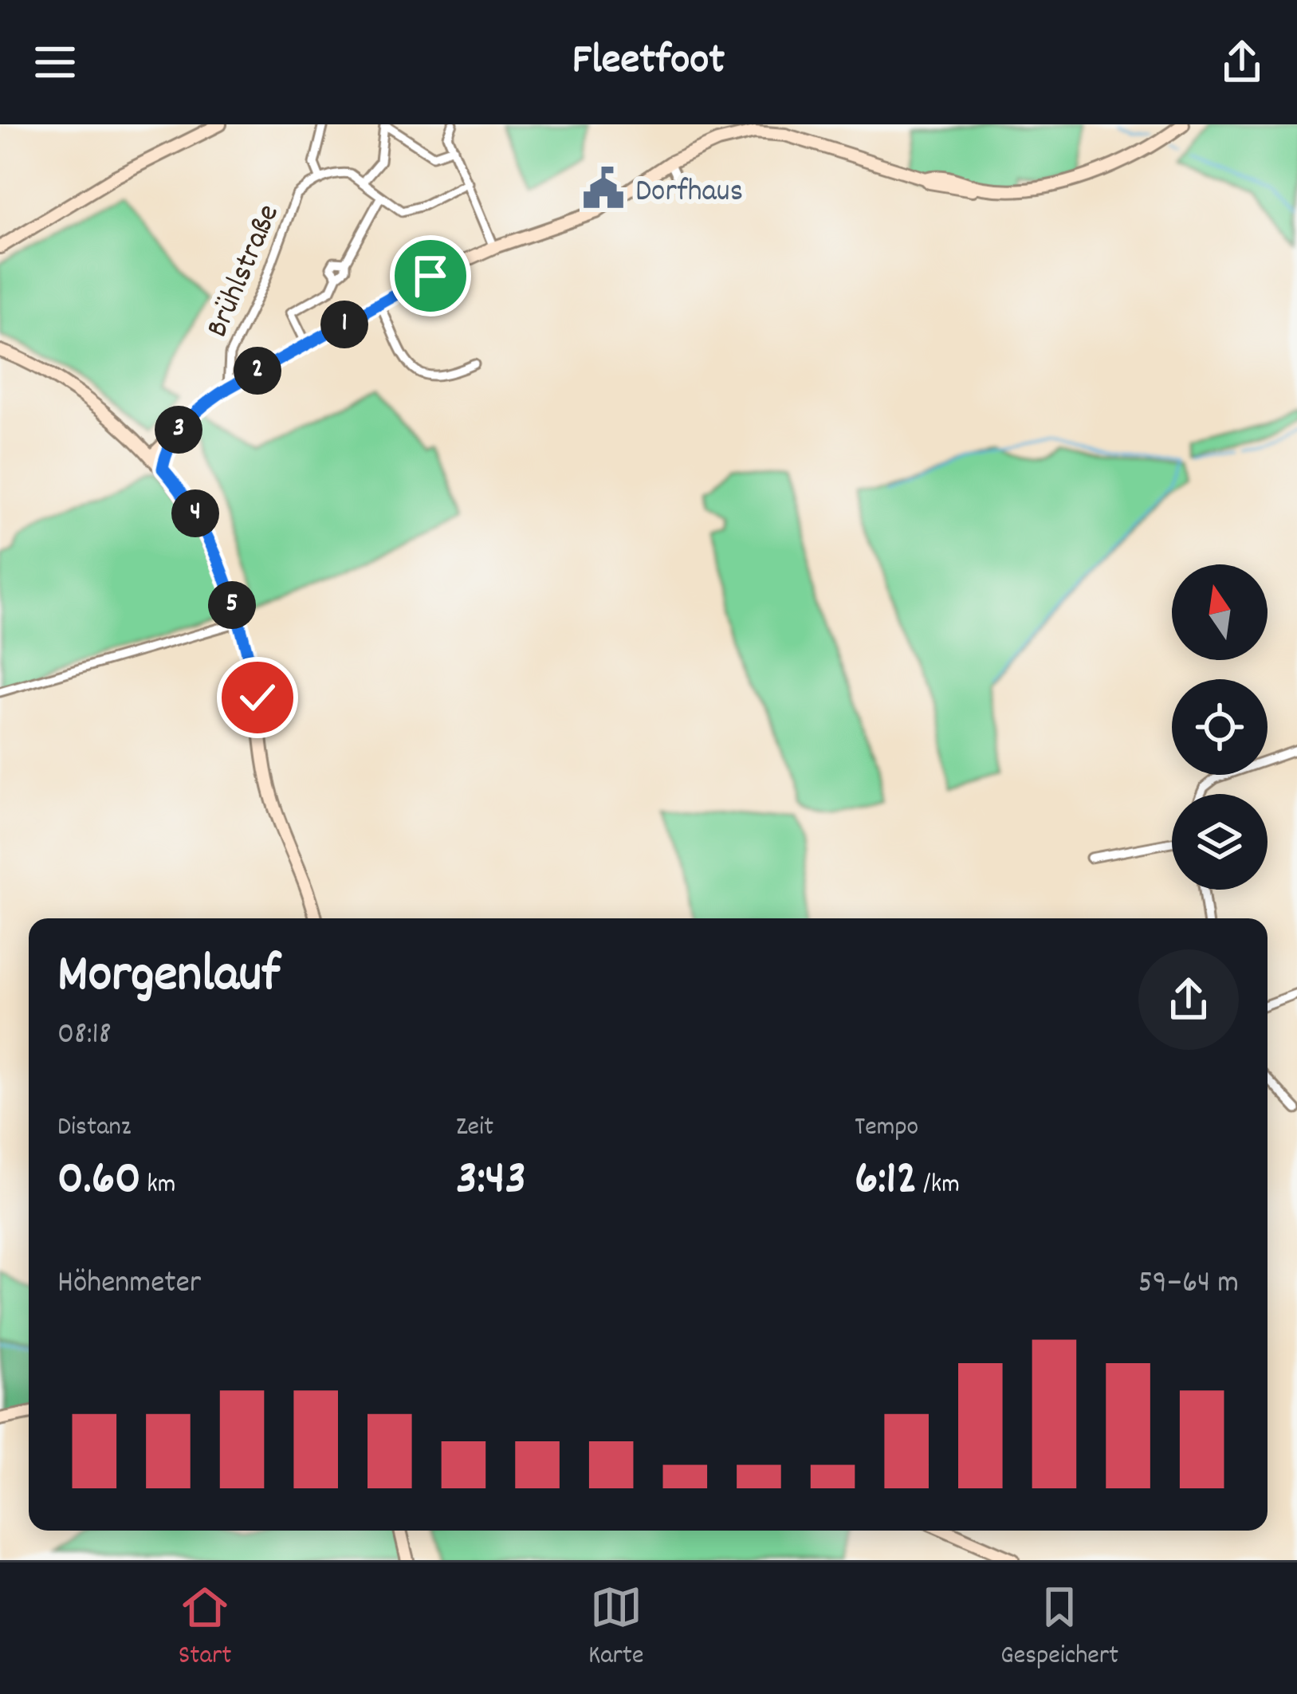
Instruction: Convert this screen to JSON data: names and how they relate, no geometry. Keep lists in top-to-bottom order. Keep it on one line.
{"streets":{"street":["Brühlstraße"]},"places":{"public building":["Dorfhaus"]},"north":"top","page":{"header":"Fleetfoot","pins":["1","2","3","4","5"],"heading":["Morgenlauf","08:18"],"stats":[["Distanz","0.60 km"],["Zeit","3:43"],["Tempo","6:12 /km"]],"chart":["Höhenmeter","59–64 m"],"tabs":["Start","Karte","Gespeichert"]}}
